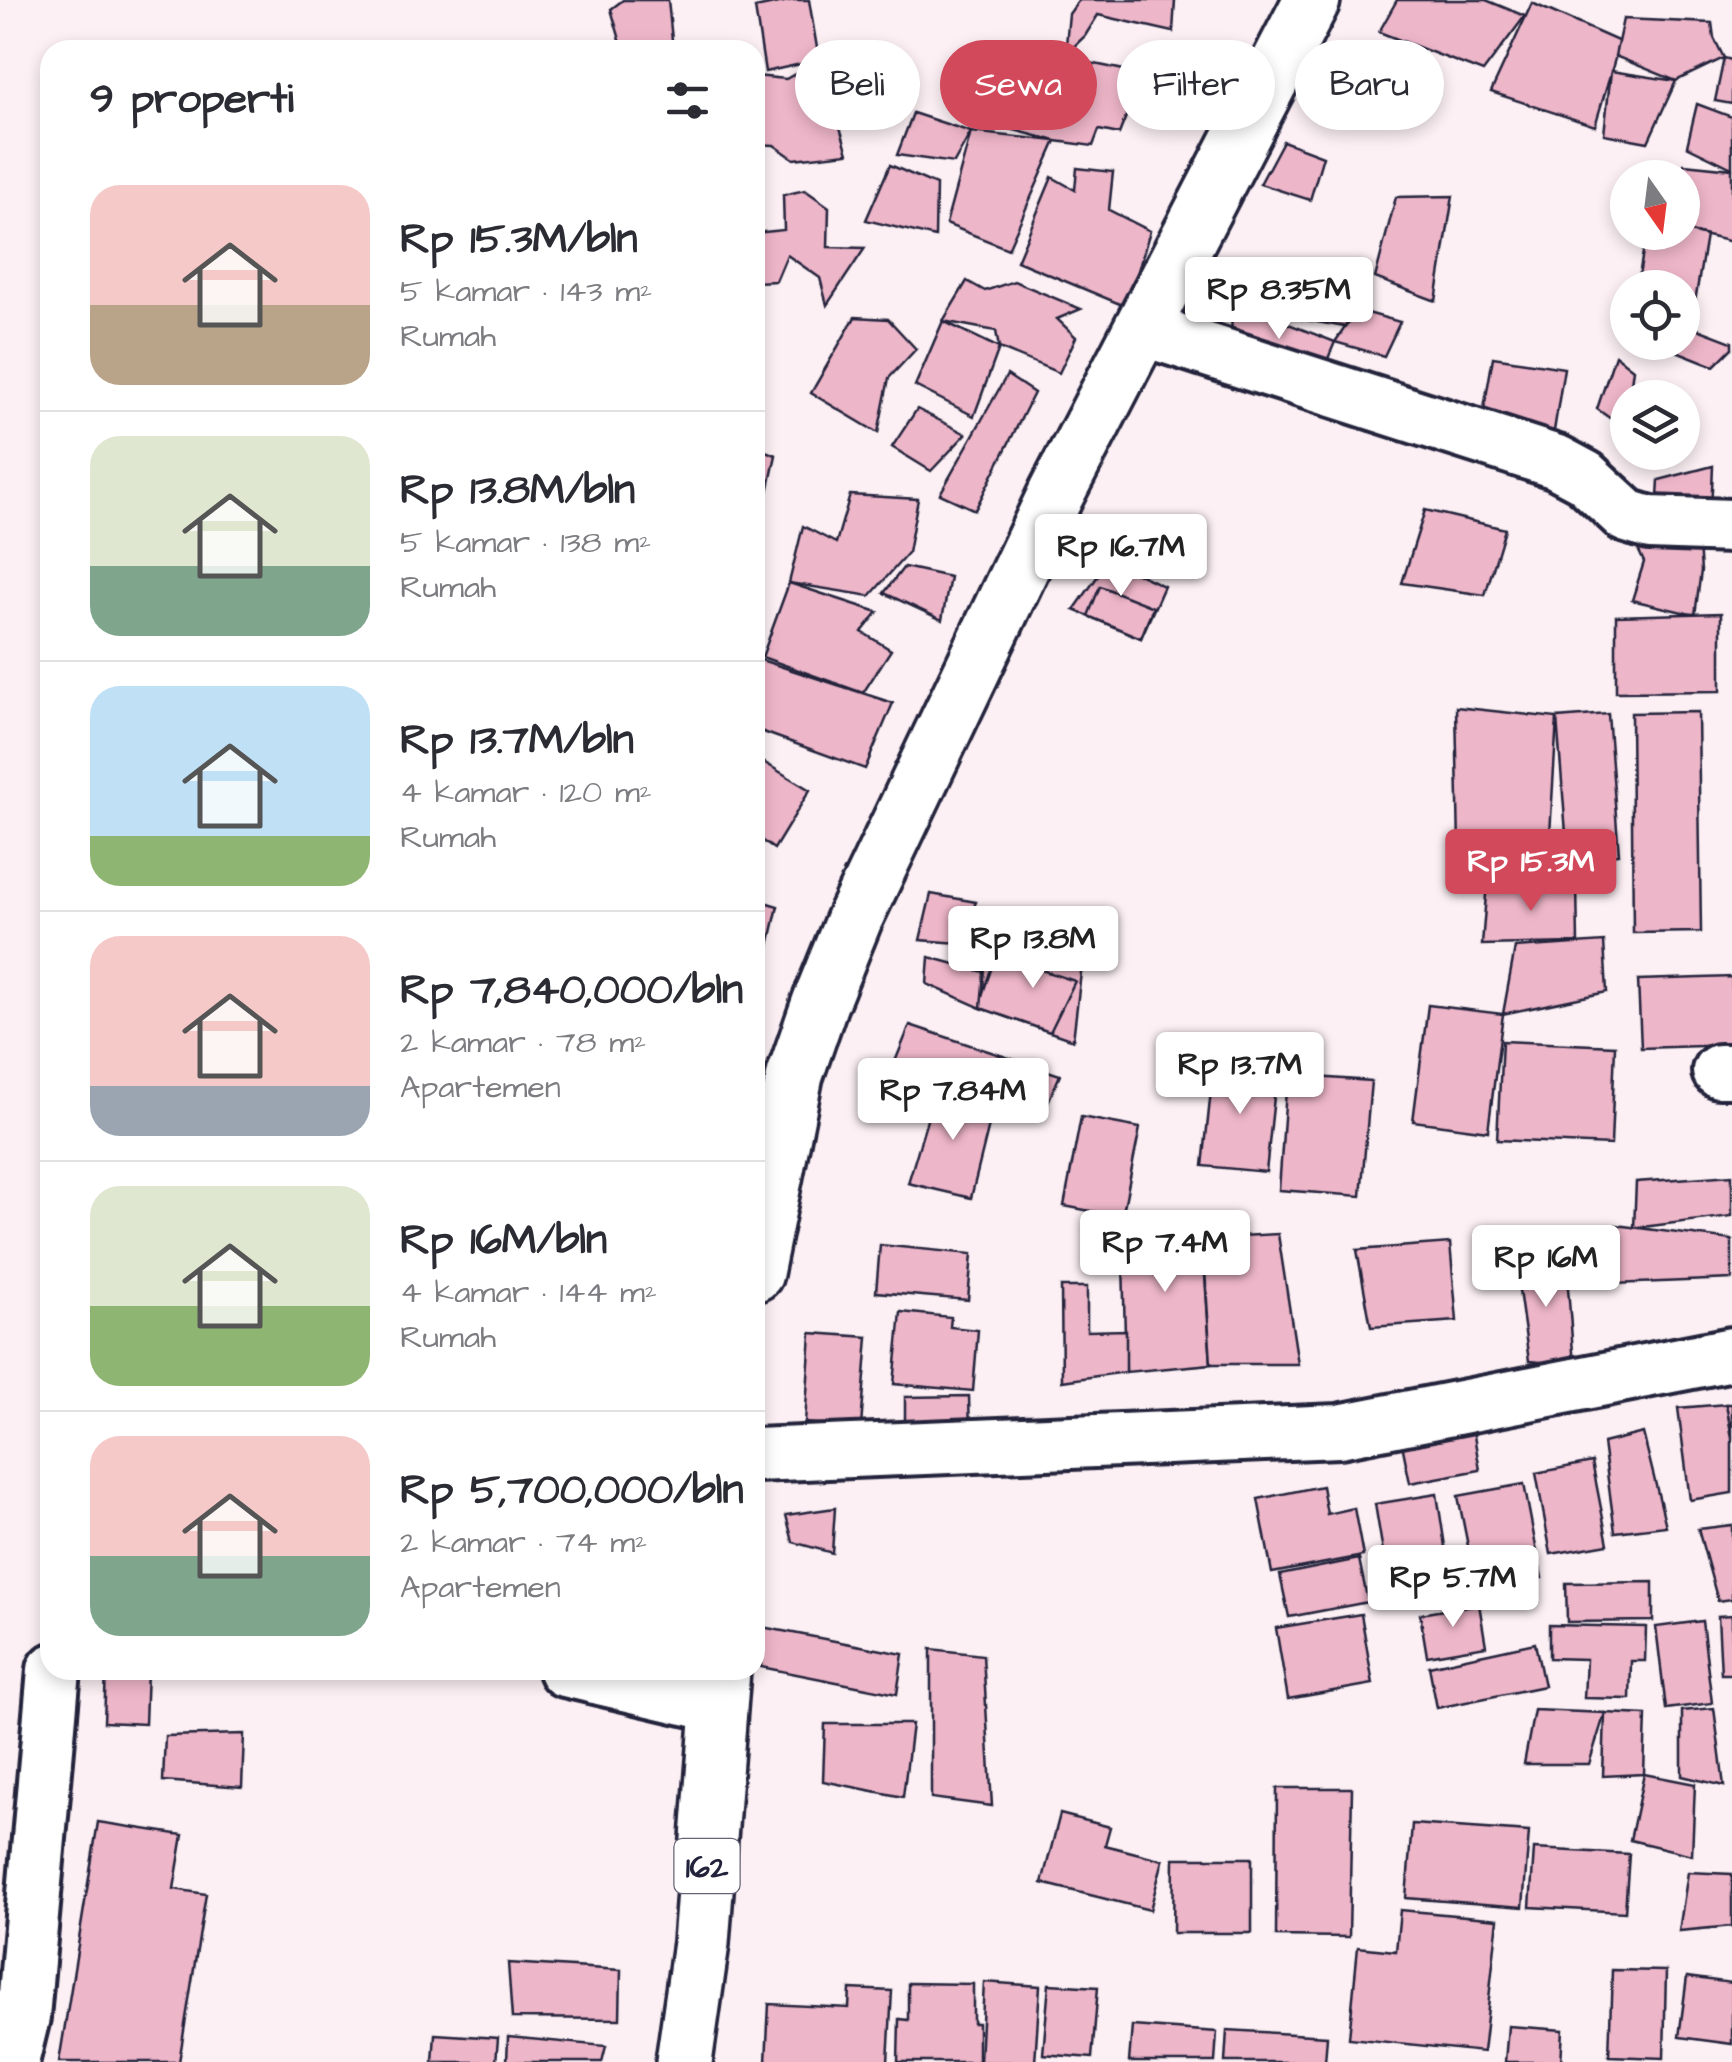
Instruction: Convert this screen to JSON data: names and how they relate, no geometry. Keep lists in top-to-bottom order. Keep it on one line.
{"streets":{"main road":["162"]},"north":"bottom","page":{"chip":["Beli","Sewa","Filter","Baru"],"heading":"9 properti","list":[{"name":"Rp 15.3M/bln","note":"5 kamar · 143 m² · Rumah"},{"name":"Rp 13.8M/bln","note":"5 kamar · 138 m² · Rumah"},{"name":"Rp 13.7M/bln","note":"4 kamar · 120 m² · Rumah"},{"name":"Rp 7,840,000/bln","note":"2 kamar · 78 m² · Apartemen"},{"name":"Rp 16M/bln","note":"4 kamar · 144 m² · Rumah"},{"name":"Rp 5,700,000/bln","note":"2 kamar · 74 m² · Apartemen"}],"price":["Rp 8.35M","Rp 16.7M","Rp 15.3M","Rp 13.8M","Rp 13.7M","Rp 7.84M","Rp 7.4M","Rp 16M","Rp 5.7M"]}}
